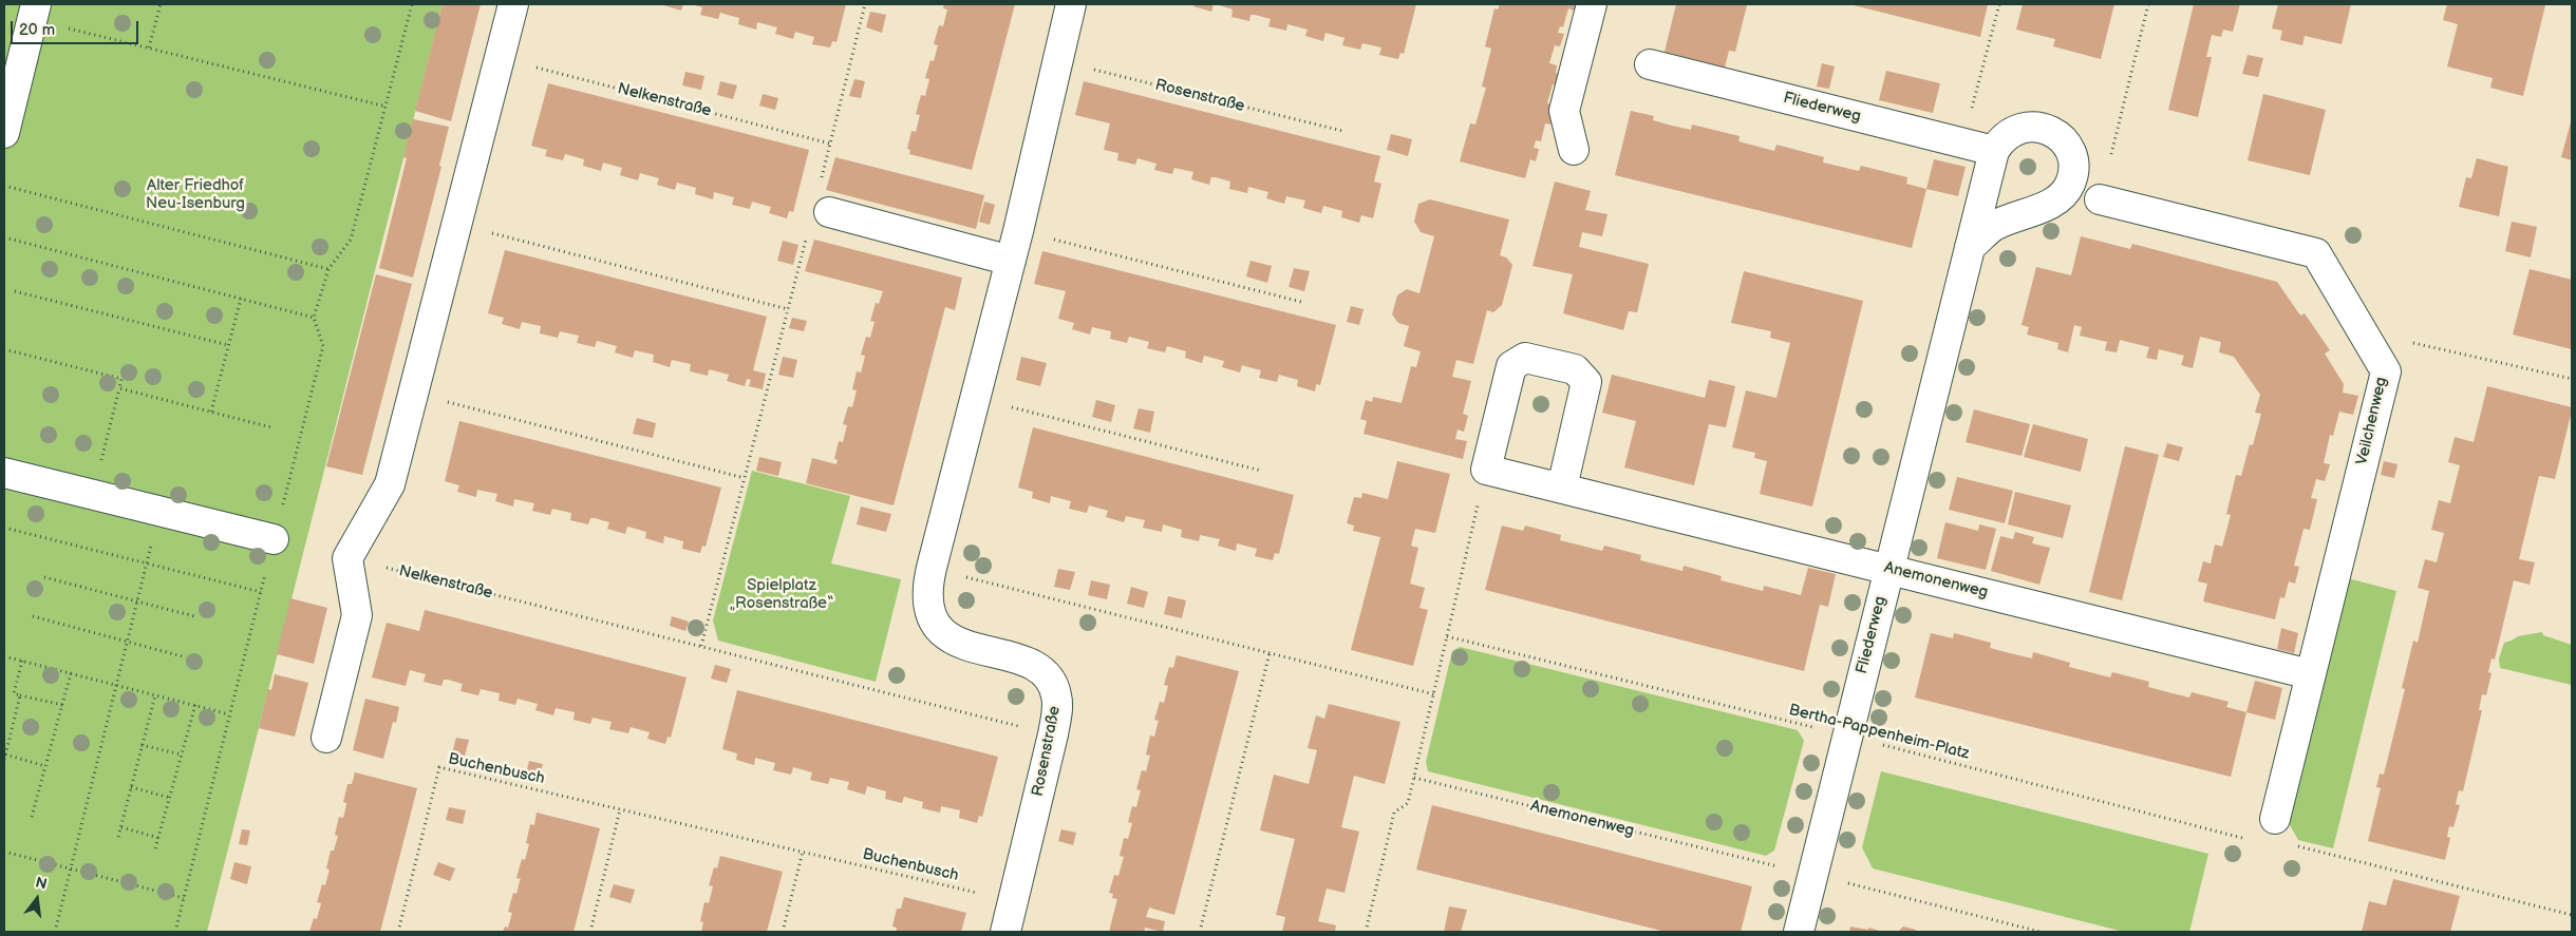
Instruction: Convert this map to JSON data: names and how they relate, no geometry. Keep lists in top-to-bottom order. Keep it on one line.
{"streets":{"street":["Rosenstraße","Fliederweg","Veilchenweg","Anemonenweg"],"path":["Nelkenstraße","Bertha-Pappenheim-Platz","Buchenbusch"]},"crossings":[["Rosenstraße","Nelkenstraße"],["Rosenstraße","Buchenbusch"],["Fliederweg","Anemonenweg"],["Fliederweg","Bertha-Pappenheim-Platz"],["Veilchenweg","Anemonenweg"]],"parks":["Alter Friedhof Neu-Isenburg","Spielplatz „Rosenstraße“"],"scale_bar":"20 m","north":"top"}
